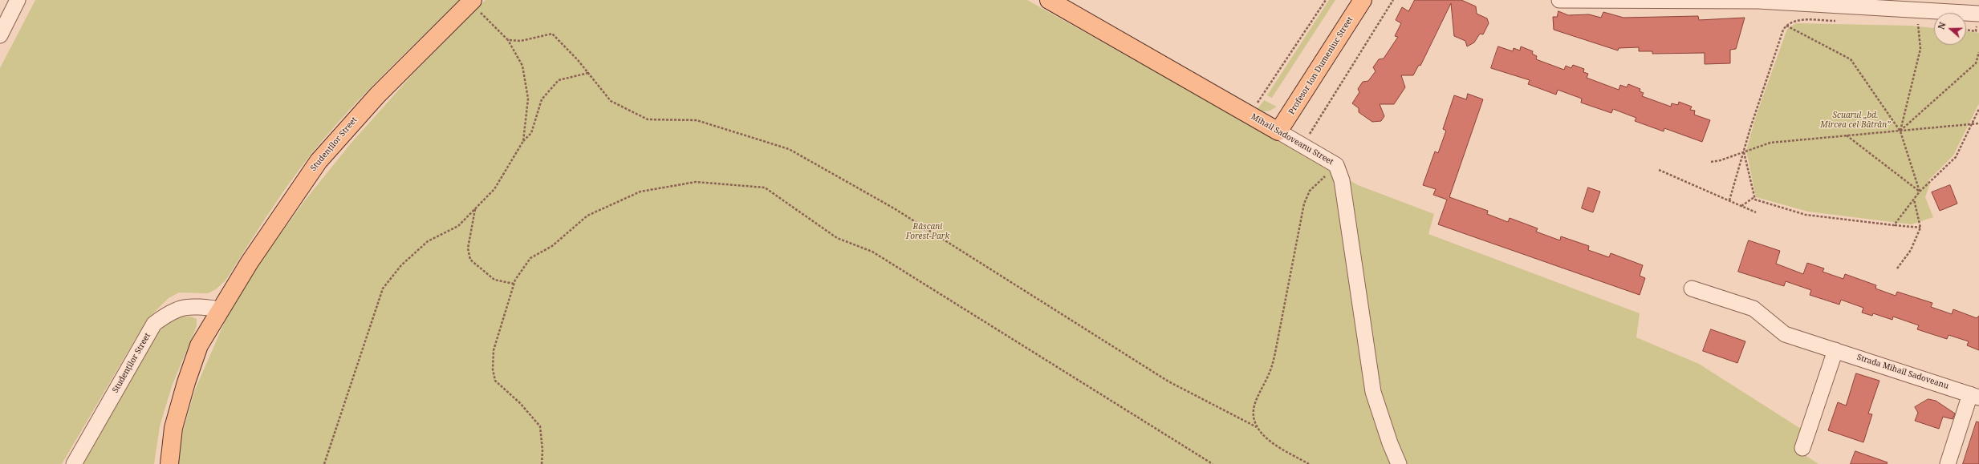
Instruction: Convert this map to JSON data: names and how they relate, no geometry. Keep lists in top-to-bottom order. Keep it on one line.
{"streets":{"main road":["Profesor Ion Dumeniuc Street","Mihail Sadoveanu Street","Studenților Street"],"street":["Strada Mihail Sadoveanu"]},"crossings":[["Profesor Ion Dumeniuc Street","Mihail Sadoveanu Street"]],"parks":["Scuarul „bd. Mircea cel Bătrân”","Râșcani Forest-Park"],"north":"left"}
